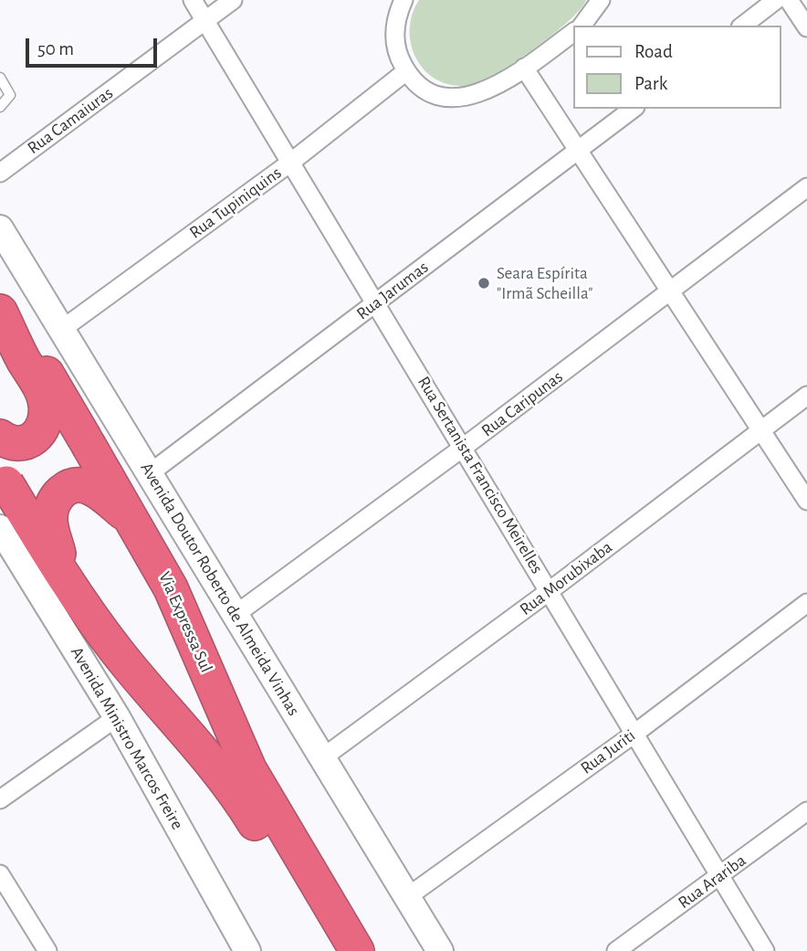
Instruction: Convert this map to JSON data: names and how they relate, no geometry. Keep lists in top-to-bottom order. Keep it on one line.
{"streets":{"highway":["Via Expressa Sul"],"main road":["Avenida Doutor Roberto de Almeida Vinhas","Avenida Ministro Marcos Freire"],"street":["Rua Camaiuras","Rua Tupiniquins","Rua Jarumas","Rua Caripunas","Rua Sertanista Francisco Meirelles","Rua Morubixaba","Rua Juriti","Rua Arariba"]},"crossings":[["Rua Camaiuras","Rua Sertanista Francisco Meirelles"],["Rua Tupiniquins","Rua Sertanista Francisco Meirelles"],["Rua Tupiniquins","Avenida Doutor Roberto de Almeida Vinhas"],["Rua Jarumas","Rua Sertanista Francisco Meirelles"],["Rua Jarumas","Avenida Doutor Roberto de Almeida Vinhas"],["Rua Caripunas","Rua Sertanista Francisco Meirelles"],["Rua Caripunas","Avenida Doutor Roberto de Almeida Vinhas"],["Rua Sertanista Francisco Meirelles","Rua Morubixaba"],["Rua Sertanista Francisco Meirelles","Rua Juriti"],["Rua Sertanista Francisco Meirelles","Rua Arariba"],["Rua Morubixaba","Avenida Doutor Roberto de Almeida Vinhas"],["Avenida Doutor Roberto de Almeida Vinhas","Rua Juriti"]],"places":["Seara Espírita \"Irmã Scheilla\""],"legend":["Road","Park"],"scale_bar":"50 m"}
